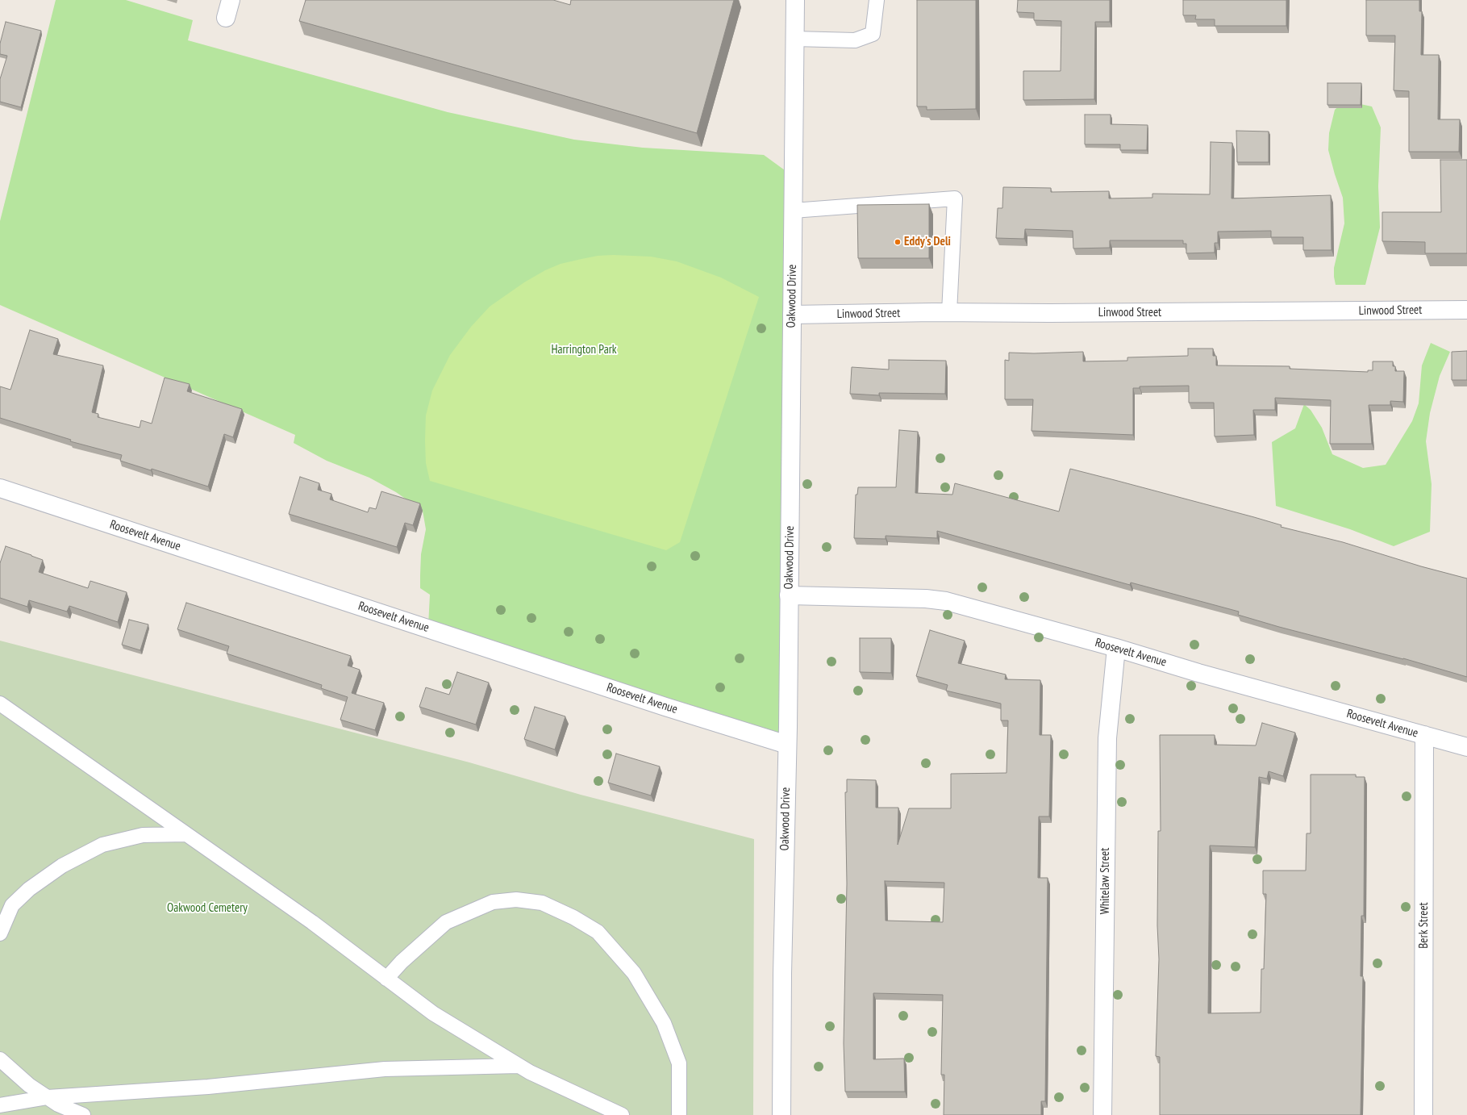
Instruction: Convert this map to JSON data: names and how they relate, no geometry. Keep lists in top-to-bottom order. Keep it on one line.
{"streets":{"street":["Oakwood Drive","Linwood Street","Roosevelt Avenue","Whitelaw Street","Berk Street"]},"crossings":[["Oakwood Drive","Linwood Street"],["Oakwood Drive","Roosevelt Avenue"],["Roosevelt Avenue","Whitelaw Street"],["Roosevelt Avenue","Berk Street"]],"parks":["Harrington Park","Oakwood Cemetery"],"places":["Eddy's Deli"]}
